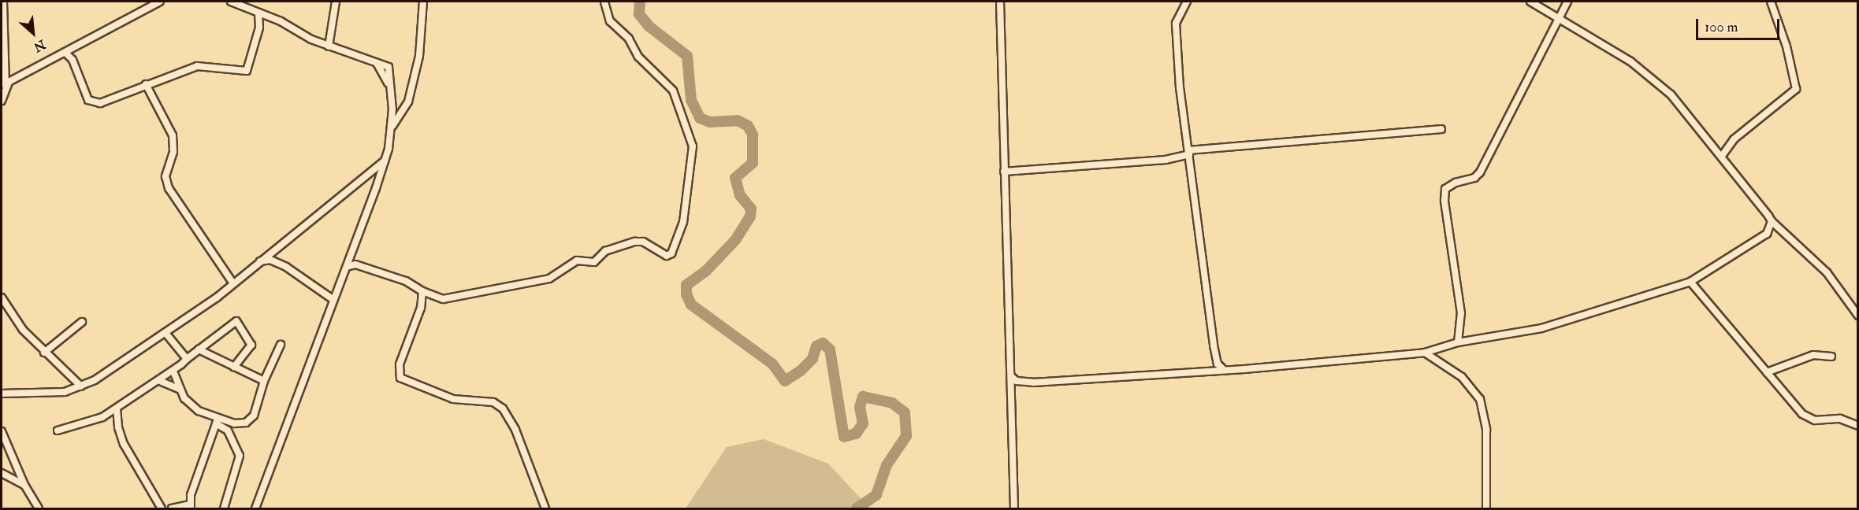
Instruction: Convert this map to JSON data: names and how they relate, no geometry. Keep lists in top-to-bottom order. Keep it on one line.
{"scale_bar":"100 m","north":"bottom right"}
